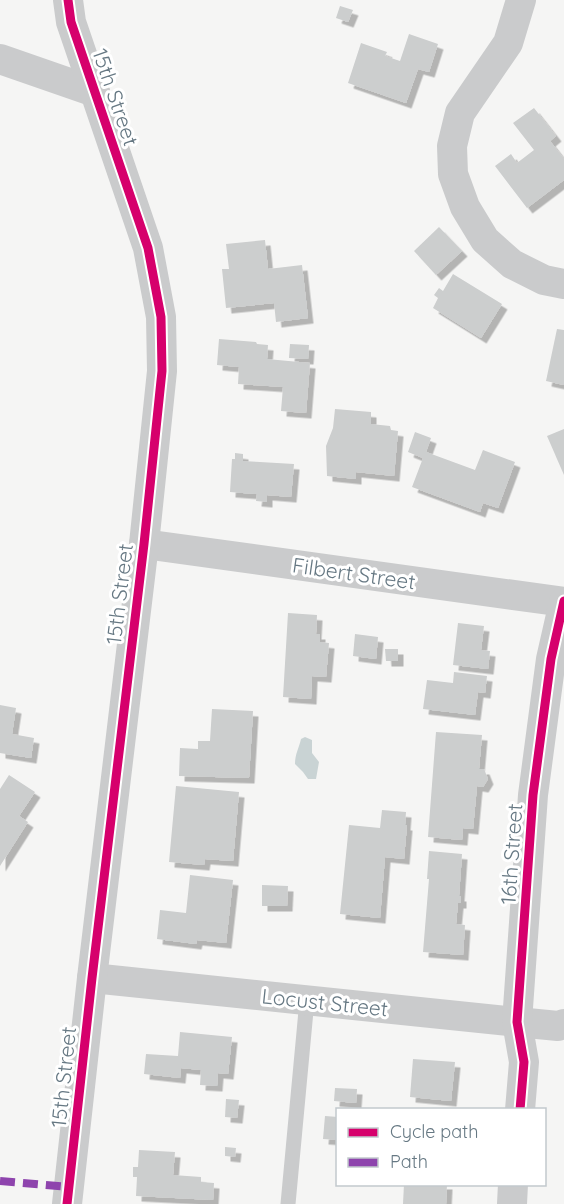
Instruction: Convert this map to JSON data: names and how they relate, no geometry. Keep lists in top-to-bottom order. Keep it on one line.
{"streets":{"street":["15th Street","Filbert Street","16th Street","Locust Street"]},"crossings":[["15th Street","Filbert Street"],["15th Street","Locust Street"],["Filbert Street","16th Street"],["16th Street","Locust Street"]],"legend":["Cycle path","Path"]}
